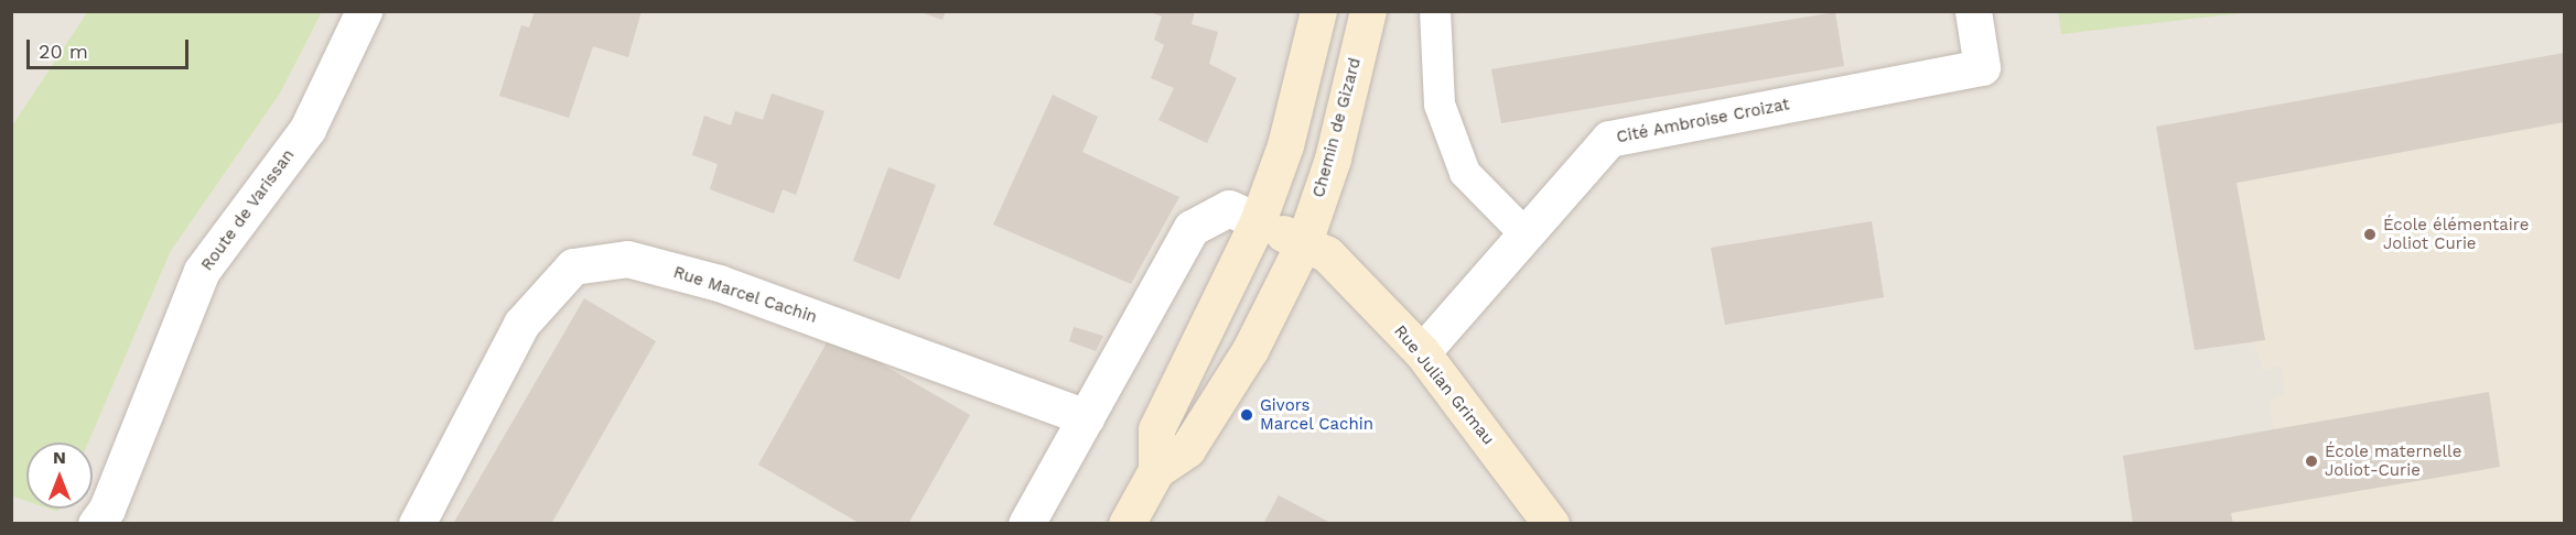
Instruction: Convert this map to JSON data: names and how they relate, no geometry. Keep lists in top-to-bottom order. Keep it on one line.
{"streets":{"street":["Cité Ambroise Croizat","Chemin de Gizard","Route de Varissan","Rue Marcel Cachin","Rue Julian Grimau"]},"crossings":[["Cité Ambroise Croizat","Rue Julian Grimau"],["Chemin de Gizard","Rue Julian Grimau"]],"places":["École élémentaire Joliot Curie","Givors Marcel Cachin","École maternelle Joliot-Curie"],"scale_bar":"20 m","north":"top"}
